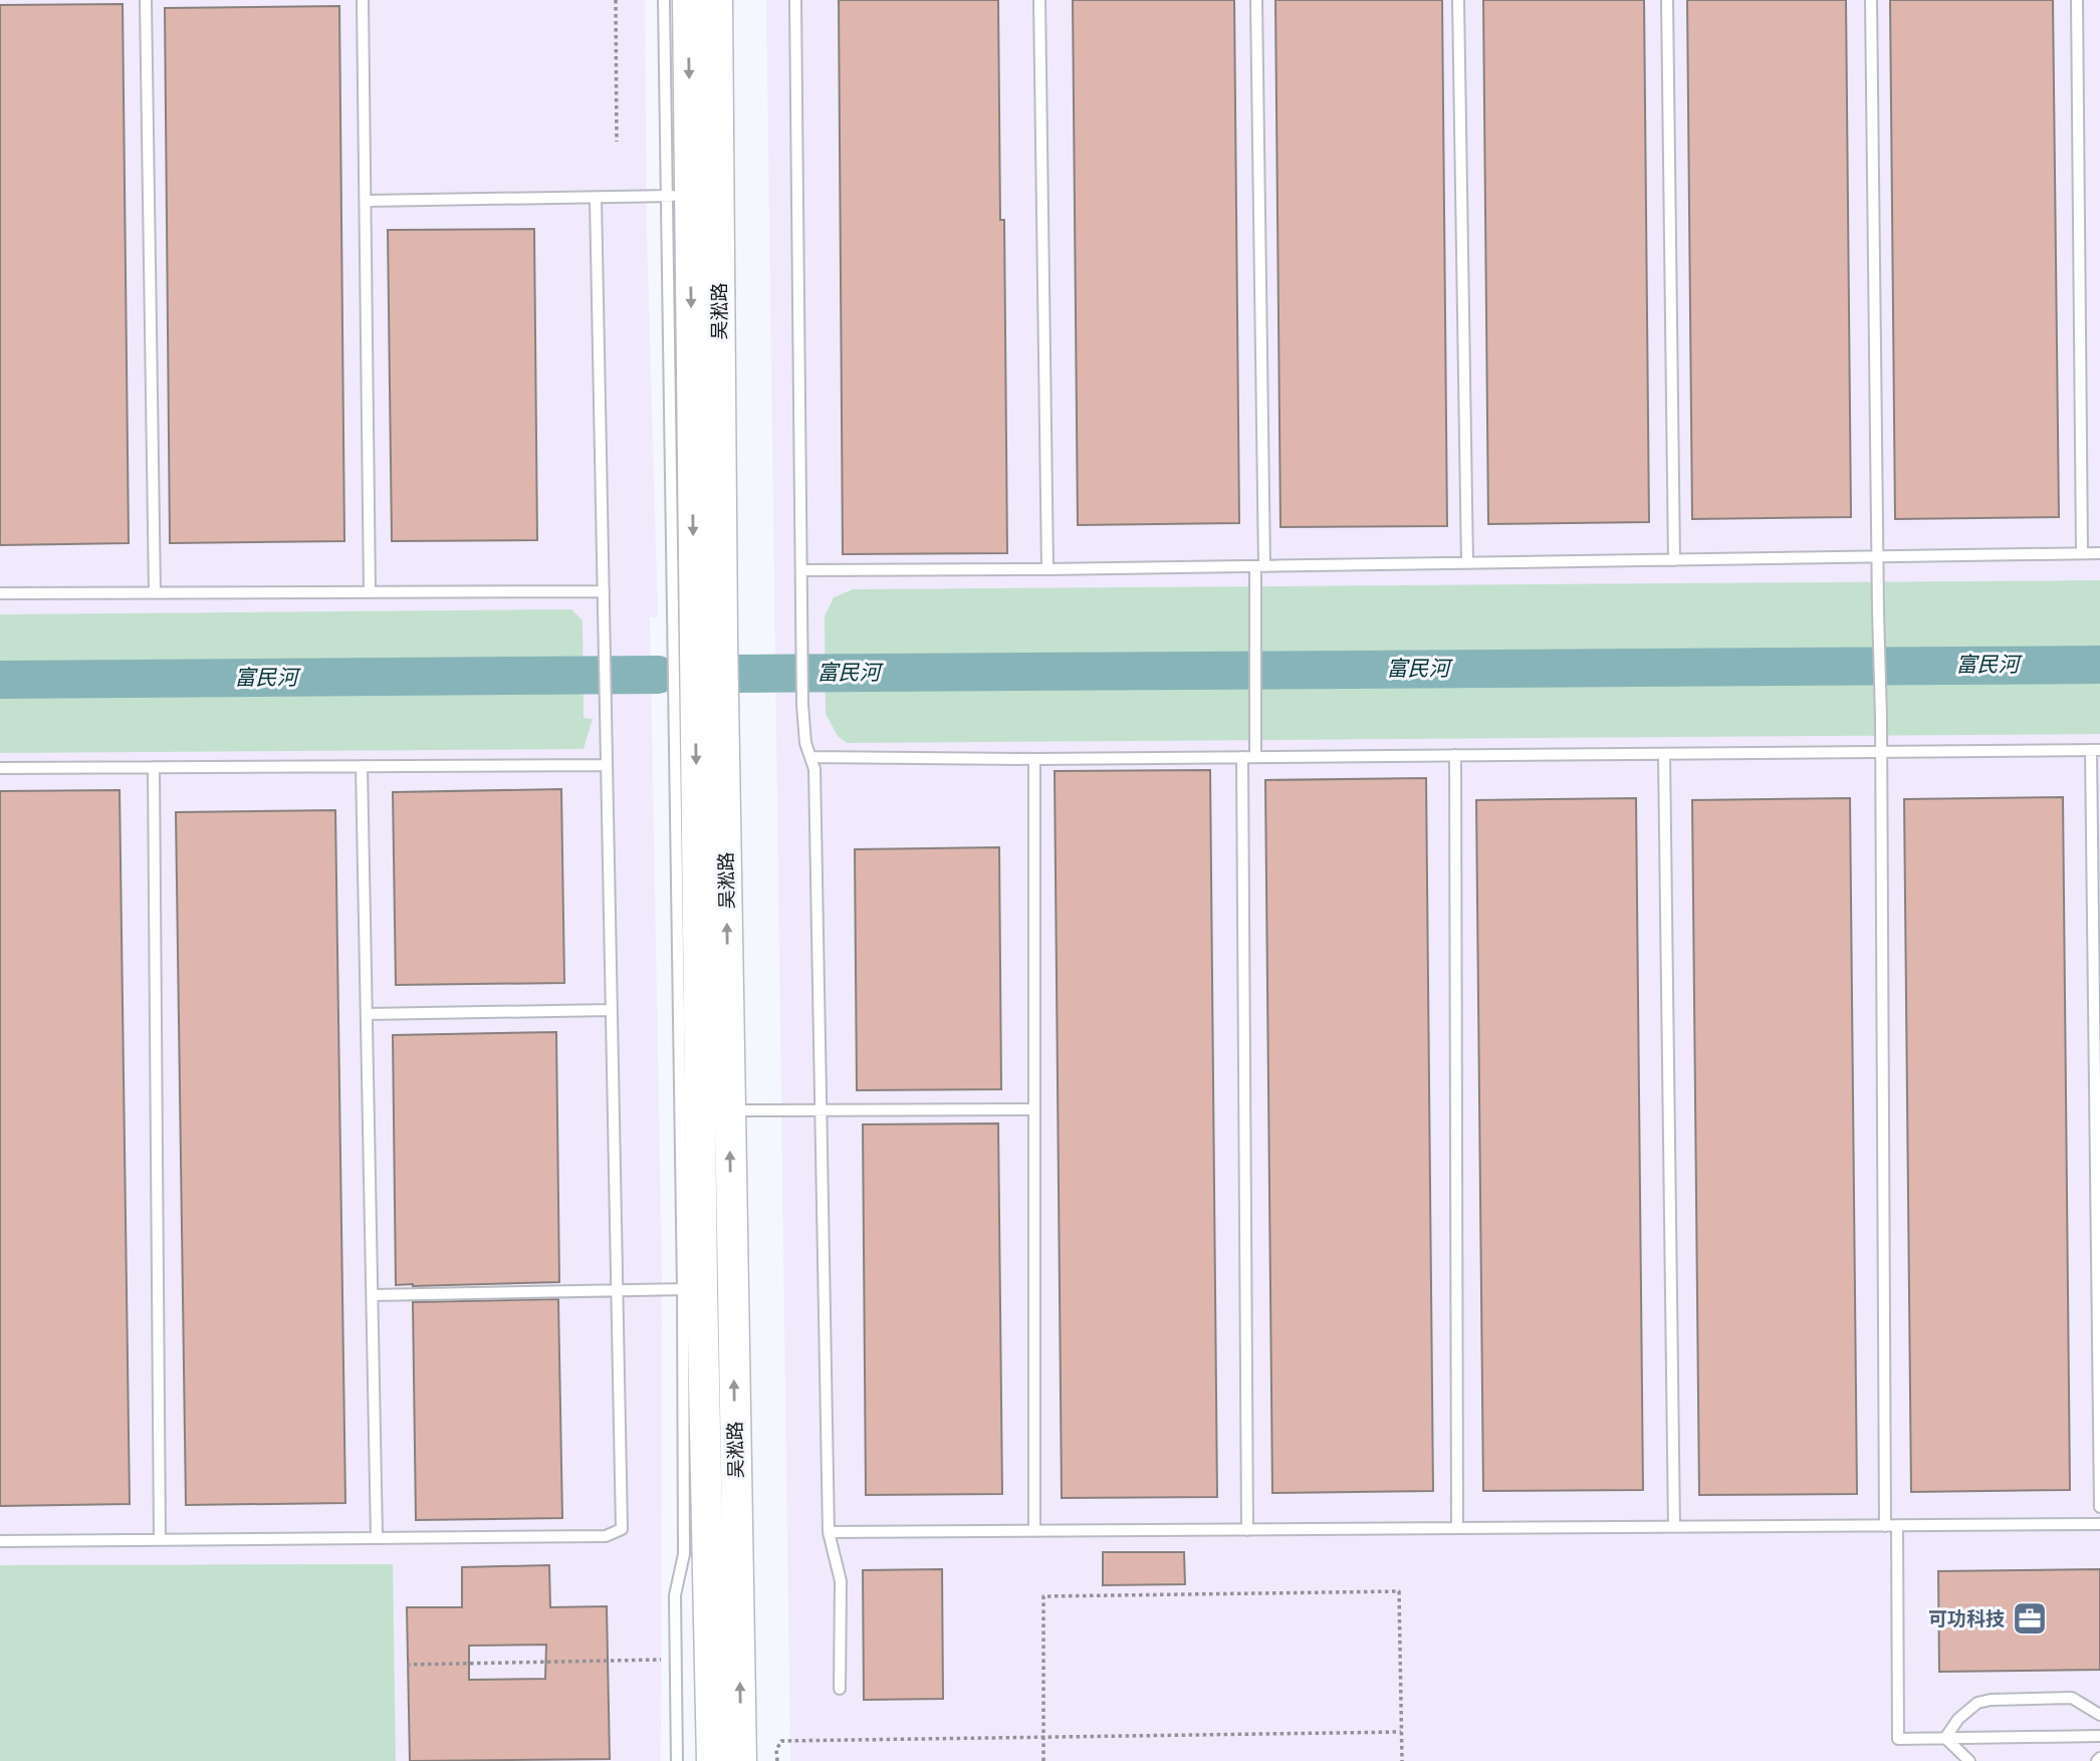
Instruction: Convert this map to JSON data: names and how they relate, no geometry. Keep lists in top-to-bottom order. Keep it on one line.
{"streets":{"main road":["吴淞路"]},"water":["富民河"],"places":{"office":["可功科技"]}}
